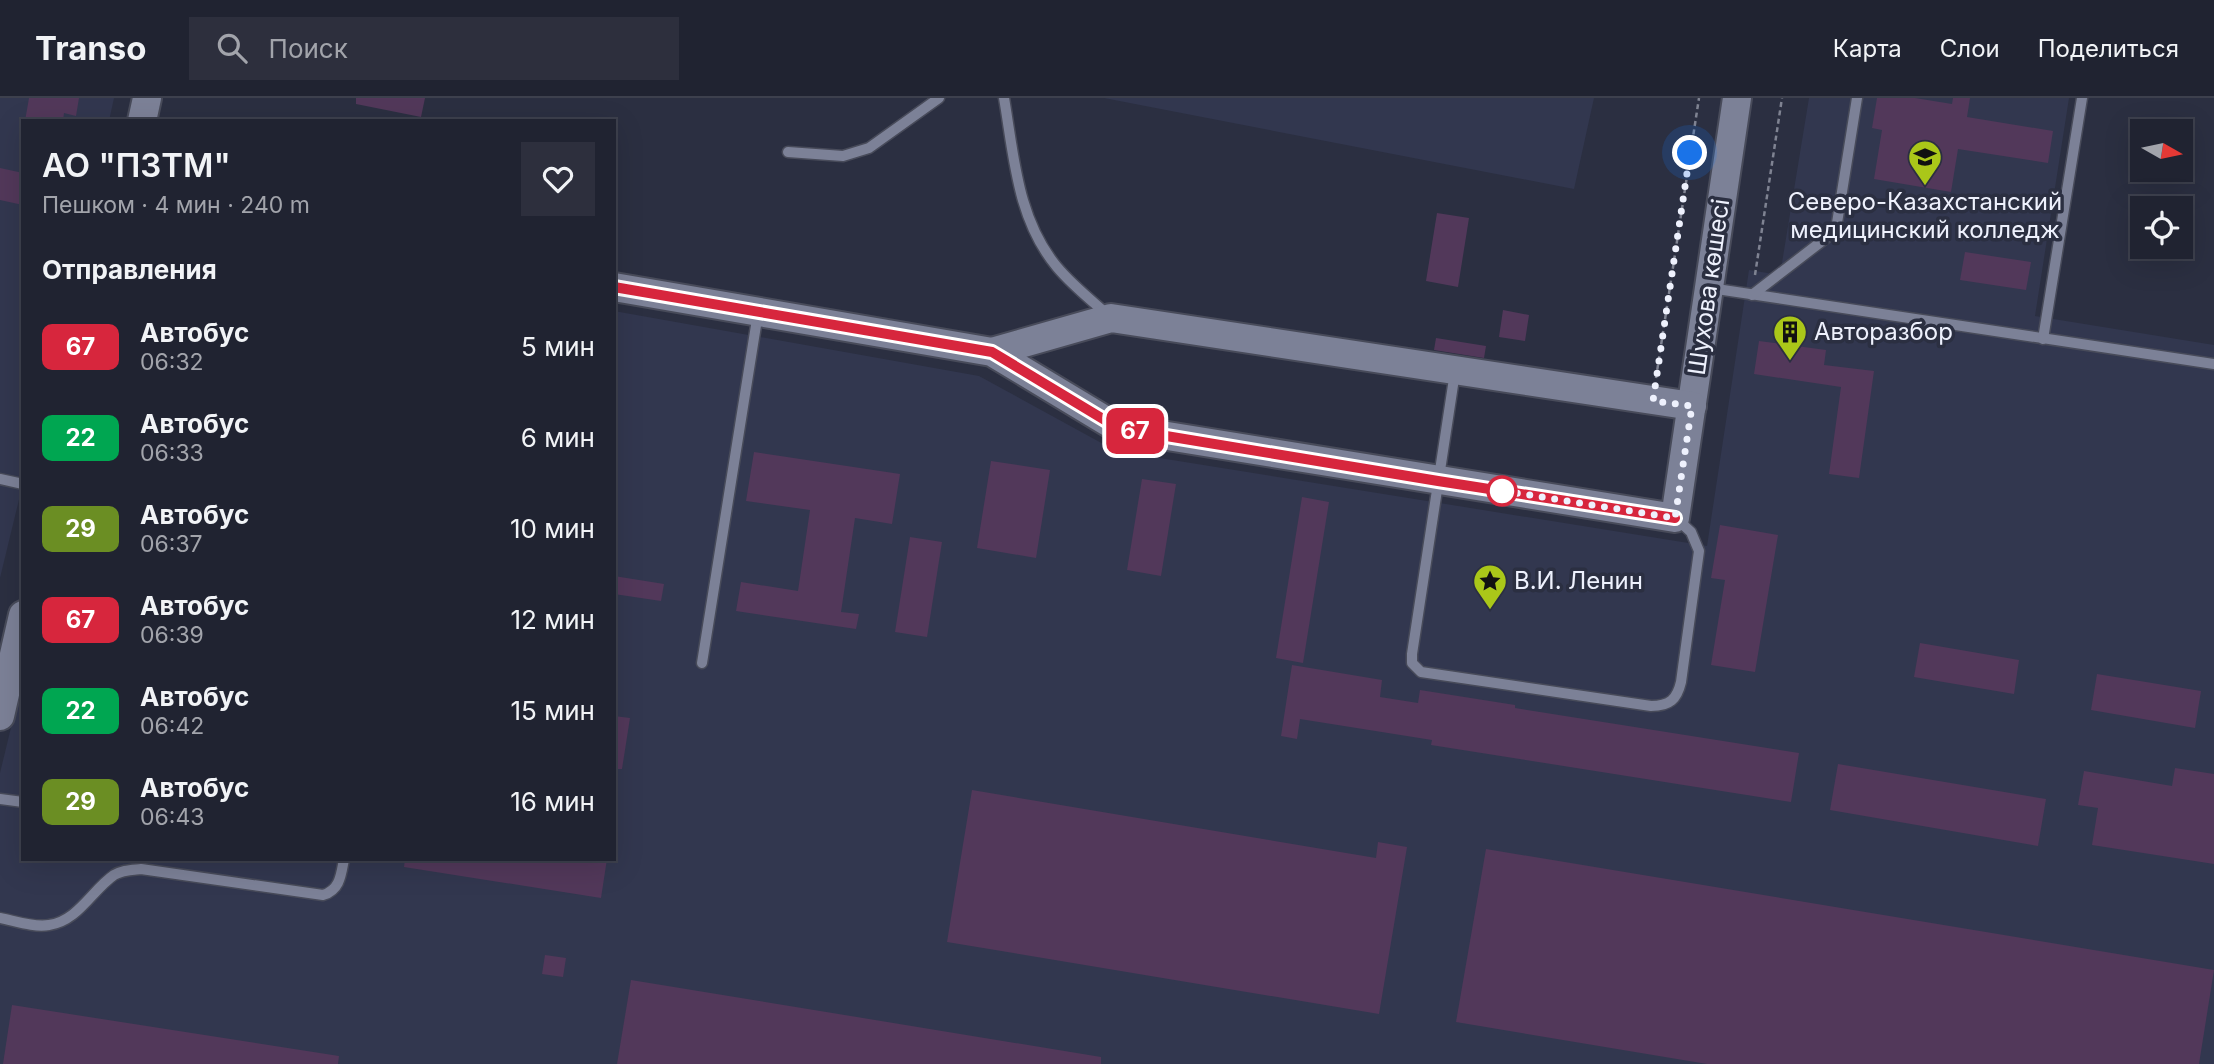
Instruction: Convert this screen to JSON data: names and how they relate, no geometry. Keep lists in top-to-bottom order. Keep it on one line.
{"streets":{"street":["Шухова көшесі"]},"places":{"school or university":["Северо-Казахстанский медицинский колледж"],"building":["Авторазбор"],"place":["В.И. Ленин"]},"lines":["bus line 67"],"north":"right","page":{"header":"Transo","search":"Поиск","nav":["Карта","Слои","Поделиться"],"on_map":"67","heading":[["АО \"ПЗТМ\"","Пешком · 4 мин · 240 m"],"Отправления"],"list":[{"mark":"67","name":"Автобус","note":"06:32","value":"5 мин"},{"mark":"22","name":"Автобус","note":"06:33","value":"6 мин"},{"mark":"29","name":"Автобус","note":"06:37","value":"10 мин"},{"mark":"67","name":"Автобус","note":"06:39","value":"12 мин"},{"mark":"22","name":"Автобус","note":"06:42","value":"15 мин"},{"mark":"29","name":"Автобус","note":"06:43","value":"16 мин"}]}}
